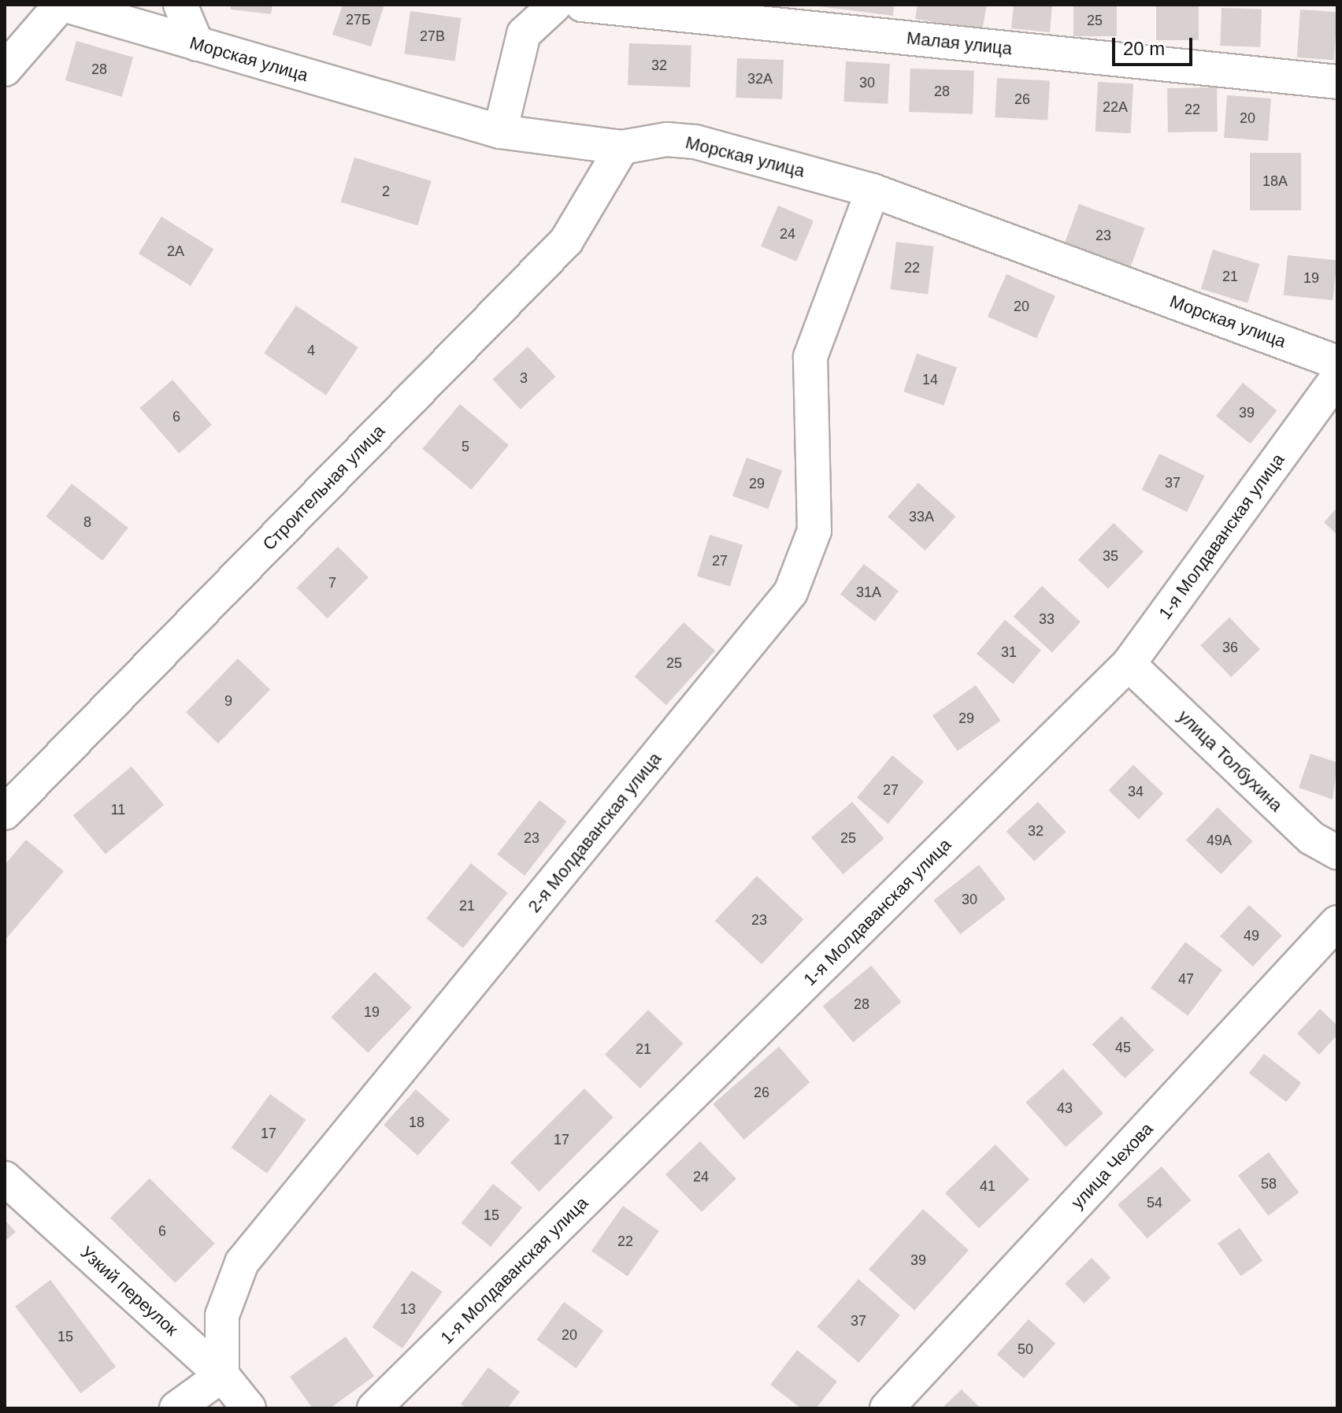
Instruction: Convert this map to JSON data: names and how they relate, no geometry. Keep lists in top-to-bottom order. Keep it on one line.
{"streets":{"street":["Малая улица","Морская улица","Строительная улица","1-я Молдаванская улица","улица Толбухина","2-я Молдаванская улица","улица Чехова","Узкий переулок"]},"crossings":[["Морская улица","Строительная улица"],["Морская улица","2-я Молдаванская улица"],["1-я Молдаванская улица","улица Толбухина"],["2-я Молдаванская улица","Узкий переулок"]],"house_numbers":["27Б","25","27В","32","28","32А","30","28","26","22А","22","20","18А","2","24","23","2А","22","21","19","20","4","3","14","39","6","5","37","29","33А","8","35","27","7","31А","33","36","31","25","9","29","27","34","11","32","23","25","49А","30","21","23","49","47","28","19","45","21","26","43","18","17","17","24","58","41","54","15","6","22","39","13","37","20","15","50"],"scale_bar":"20 m"}
